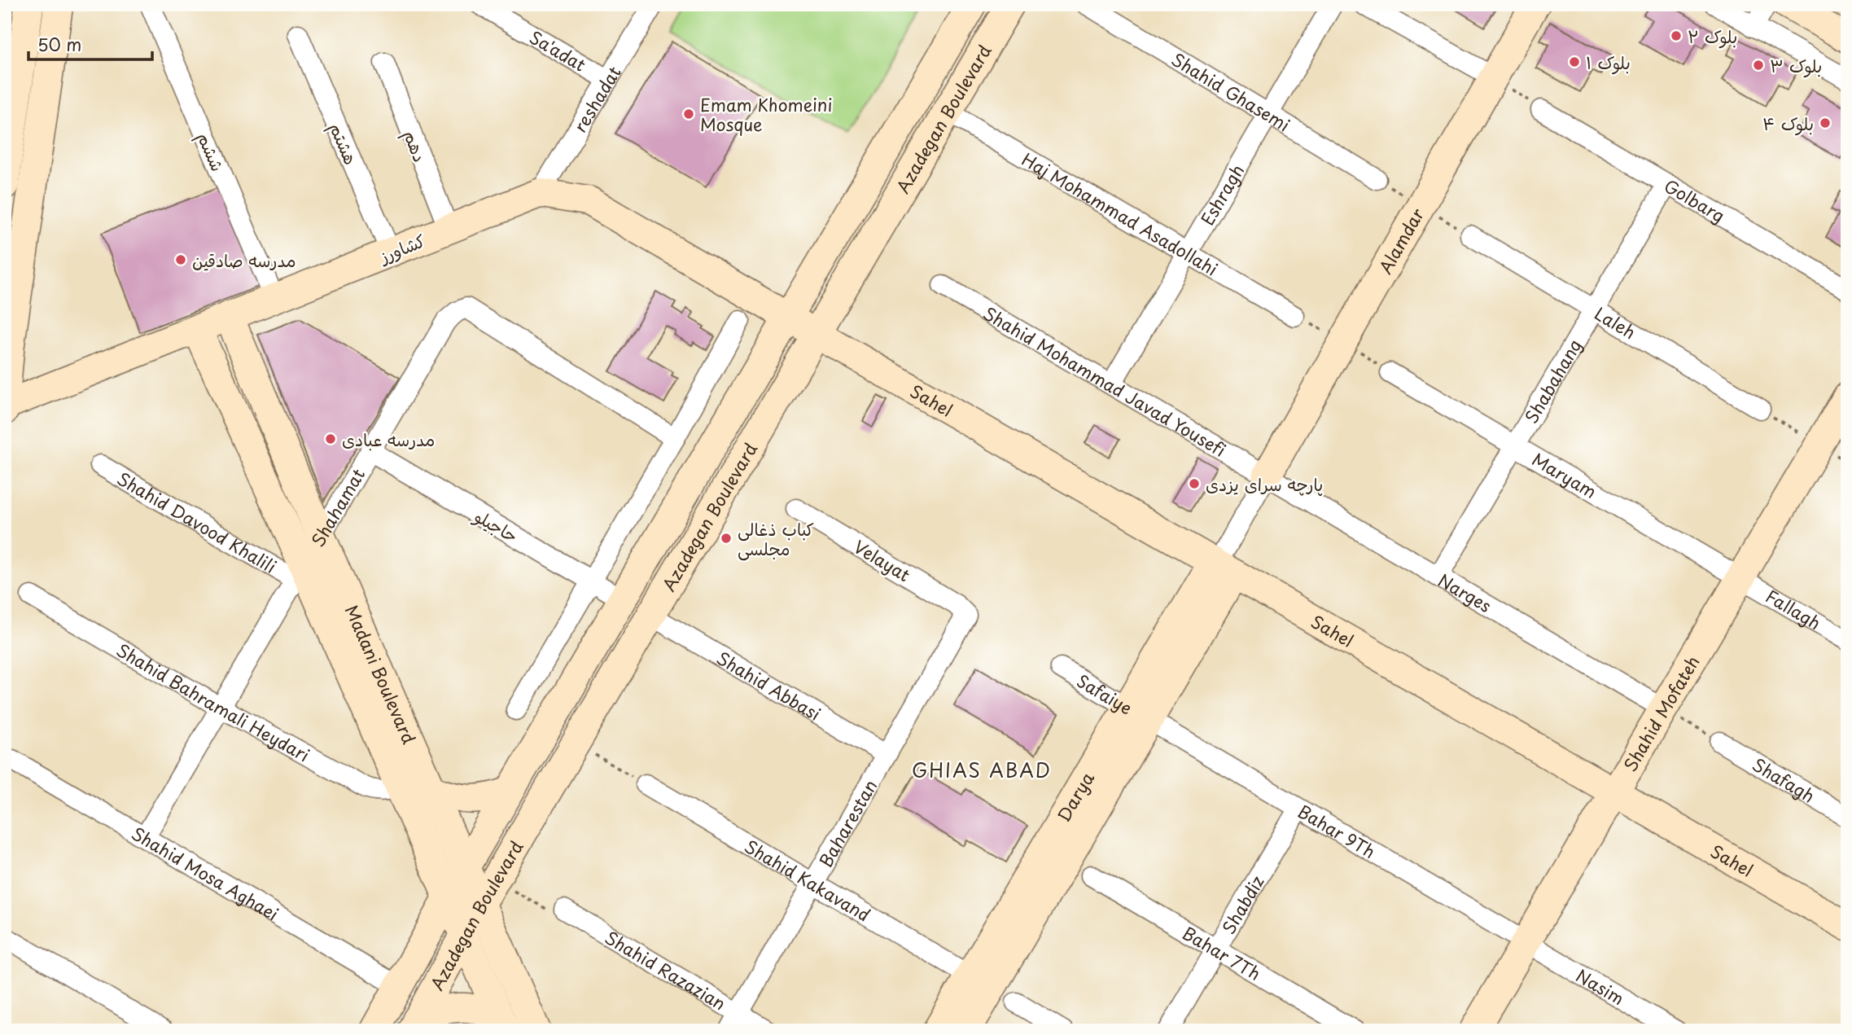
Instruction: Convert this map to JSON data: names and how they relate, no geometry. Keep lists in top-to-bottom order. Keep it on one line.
{"streets":{"street":["Sa'adat","Shahid Ghasemi","reshadat","Azadegan Boulevard","هشتم","دهم","ششم","Eshragh","Golbarg","Haj Mohammad Asadollahi","Alamdar","کشاورز","Laleh","Shabahang","Shahid Mohammad Javad Yousefi","Sahel","Maryam","Shahamat","Shahid Davood Khalili","حاجیلو","Velayat","Narges","Fallagh","Madani Boulevard","Shahid Abbasi","Safaiye","Shahid Bahramali Heydari","Shahid Mofateh","Shafagh","Darya","Baharestan","Bahar 9Th","Shahid Mosa Aghaei","Shahid Kakavand","Shabdiz","Bahar 7Th","Shahid Razazian","Nasim"]},"crossings":[["Sa'adat","reshadat"],["Shahid Ghasemi","Eshragh"],["reshadat","کشاورز"],["Azadegan Boulevard","Haj Mohammad Asadollahi"],["Azadegan Boulevard","Sahel"],["Azadegan Boulevard","حاجیلو"],["Azadegan Boulevard","Madani Boulevard"],["Azadegan Boulevard","Shahid Abbasi"],["Azadegan Boulevard","Shahid Mosa Aghaei"],["هشتم","کشاورز"],["دهم","کشاورز"],["ششم","کشاورز"],["Eshragh","Haj Mohammad Asadollahi"],["Eshragh","Shahid Mohammad Javad Yousefi"],["Golbarg","Shabahang"],["Alamdar","Shahid Mohammad Javad Yousefi"],["Alamdar","Narges"],["کشاورز","Madani Boulevard"],["Laleh","Shabahang"],["Shabahang","Maryam"],["Shabahang","Narges"],["Shahid Mohammad Javad Yousefi","Narges"],["Sahel","Shahid Mofateh"],["Sahel","Darya"],["Maryam","Fallagh"],["Maryam","Shahid Mofateh"],["Shahamat","Shahid Davood Khalili"],["Shahamat","حاجیلو"],["Shahamat","Madani Boulevard"],["Shahamat","Shahid Bahramali Heydari"],["Shahamat","Shahid Mosa Aghaei"],["Shahid Davood Khalili","Madani Boulevard"],["Velayat","Baharestan"],["Narges","Shahid Mofateh"],["Fallagh","Shahid Mofateh"],["Madani Boulevard","Shahid Bahramali Heydari"],["Shahid Abbasi","Baharestan"],["Safaiye","Darya"],["Safaiye","Bahar 9Th"],["Shahid Mofateh","Bahar 9Th"],["Shahid Mofateh","Nasim"],["Darya","Bahar 9Th"],["Darya","Shahid Kakavand"],["Baharestan","Shahid Kakavand"],["Baharestan","Shahid Razazian"],["Bahar 9Th","Shabdiz"],["Bahar 9Th","Nasim"],["Shabdiz","Bahar 7Th"]],"districts":["GHIAS ABAD"],"places":["بلوک ۲","بلوک ۱","بلوک ۳","Emam Khomeini Mosque","بلوک ۴","مدرسه صادقین","مدرسه عبادی","پارچه سرای یزدی","کباب ذغالی مجلسی"],"scale_bar":"50 m"}
